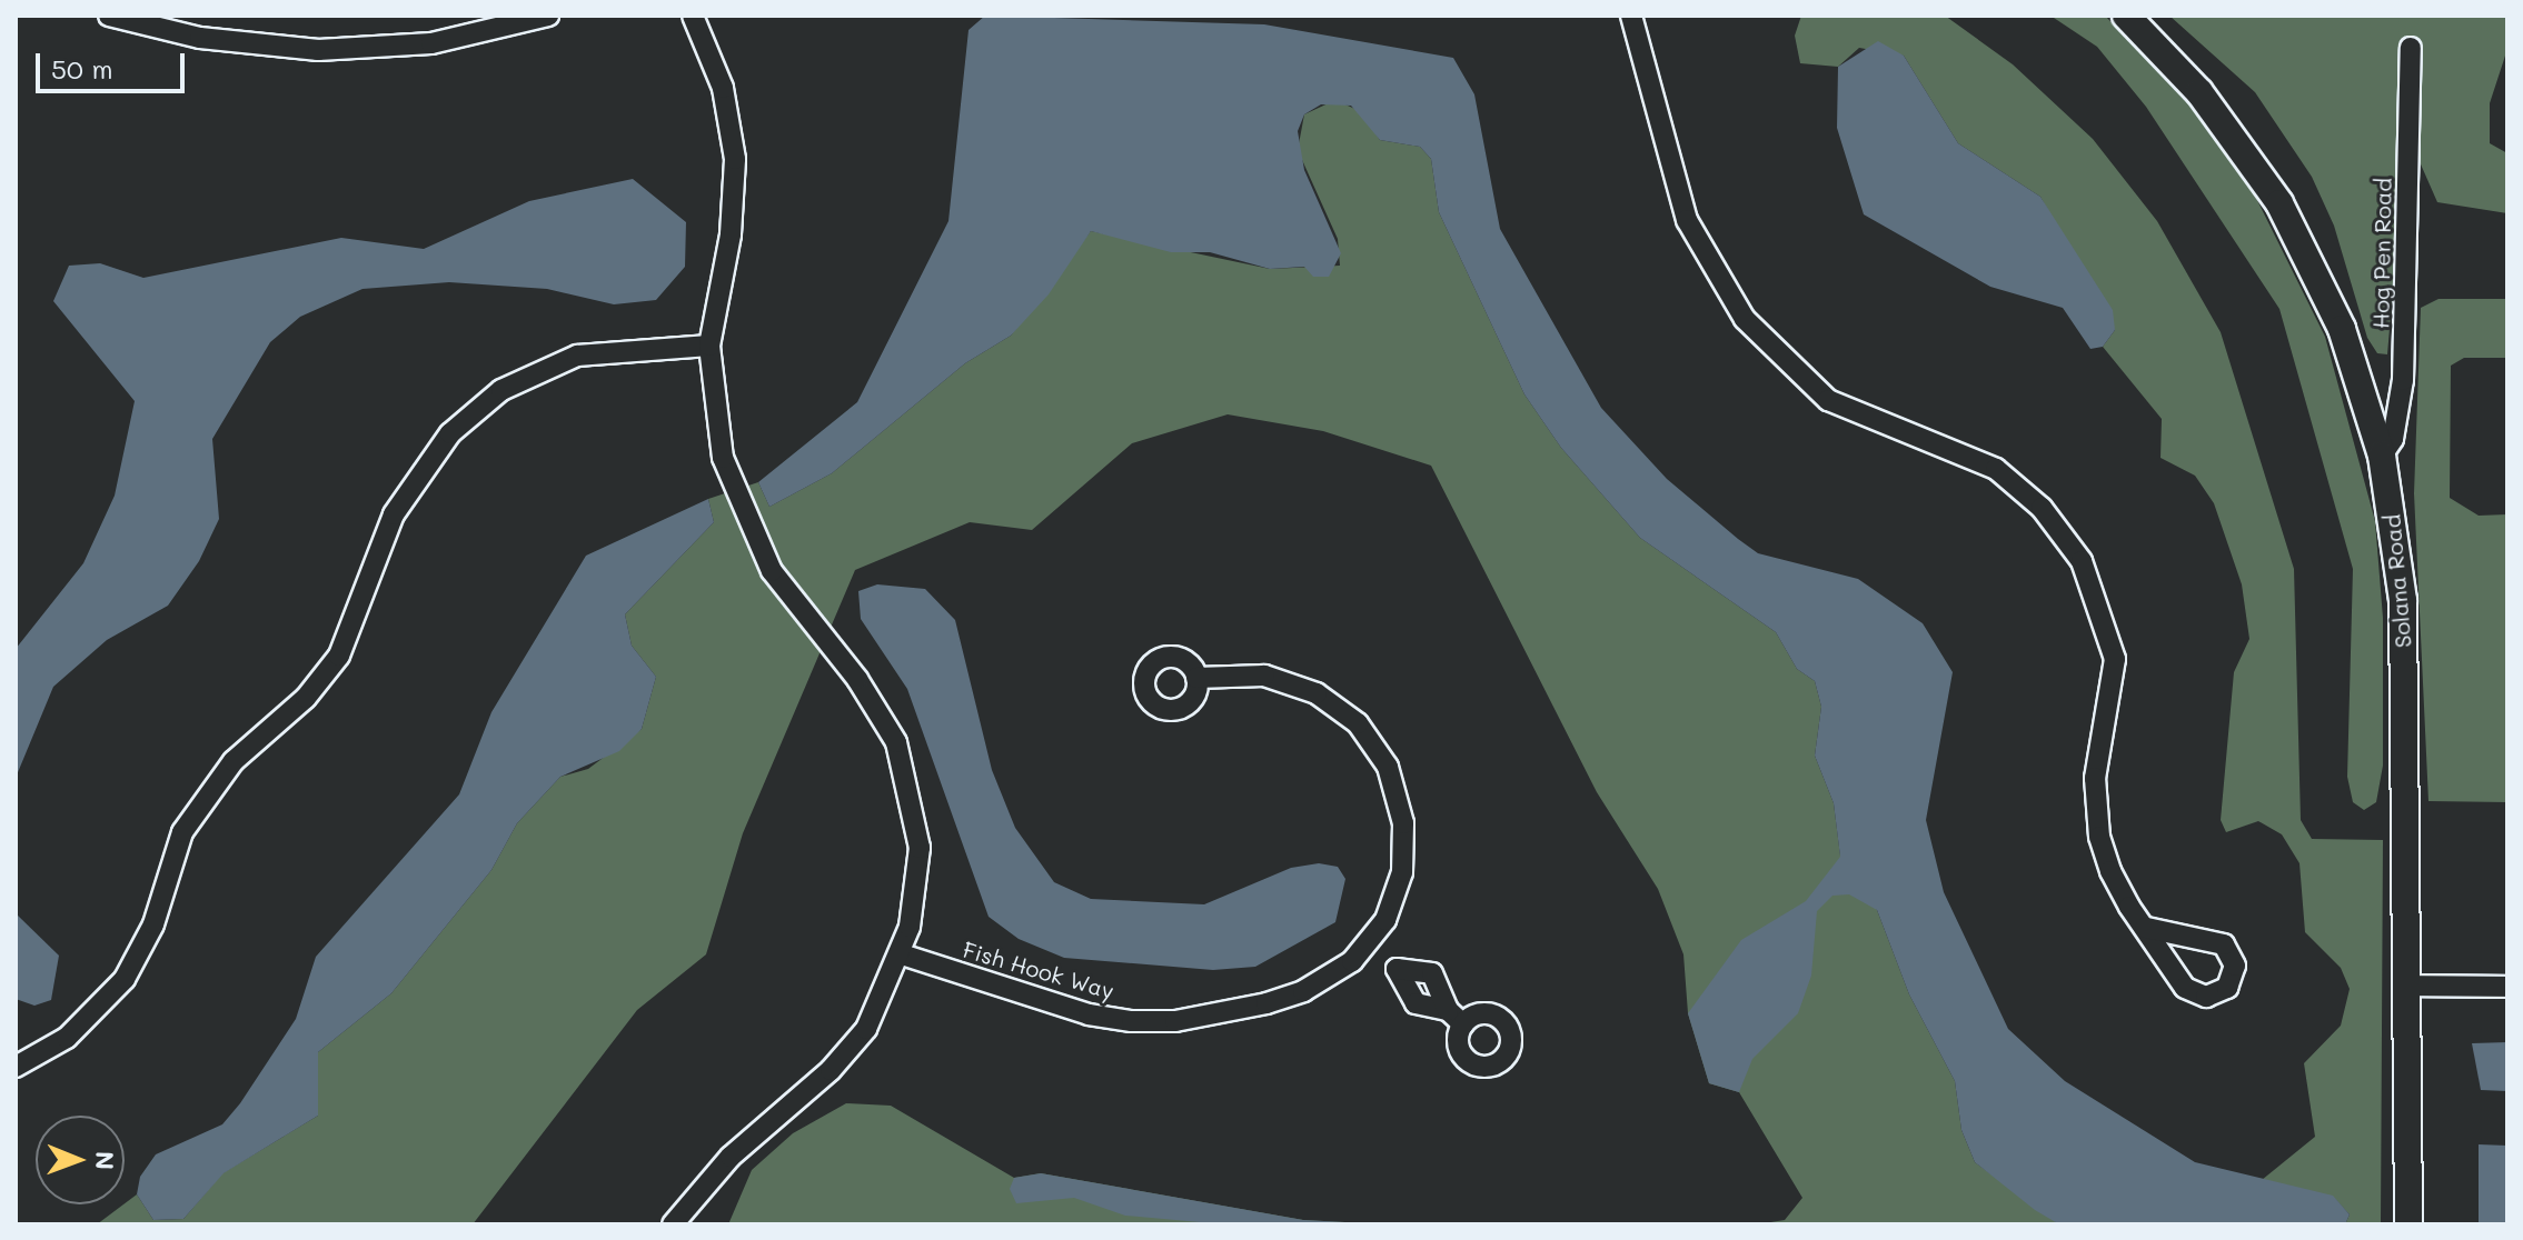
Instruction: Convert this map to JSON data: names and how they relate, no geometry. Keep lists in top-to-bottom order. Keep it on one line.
{"streets":{"street":["Hog Pen Road","Solana Road","Fish Hook Way"]},"crossings":[["Hog Pen Road","Solana Road"]],"scale_bar":"50 m","north":"right"}
